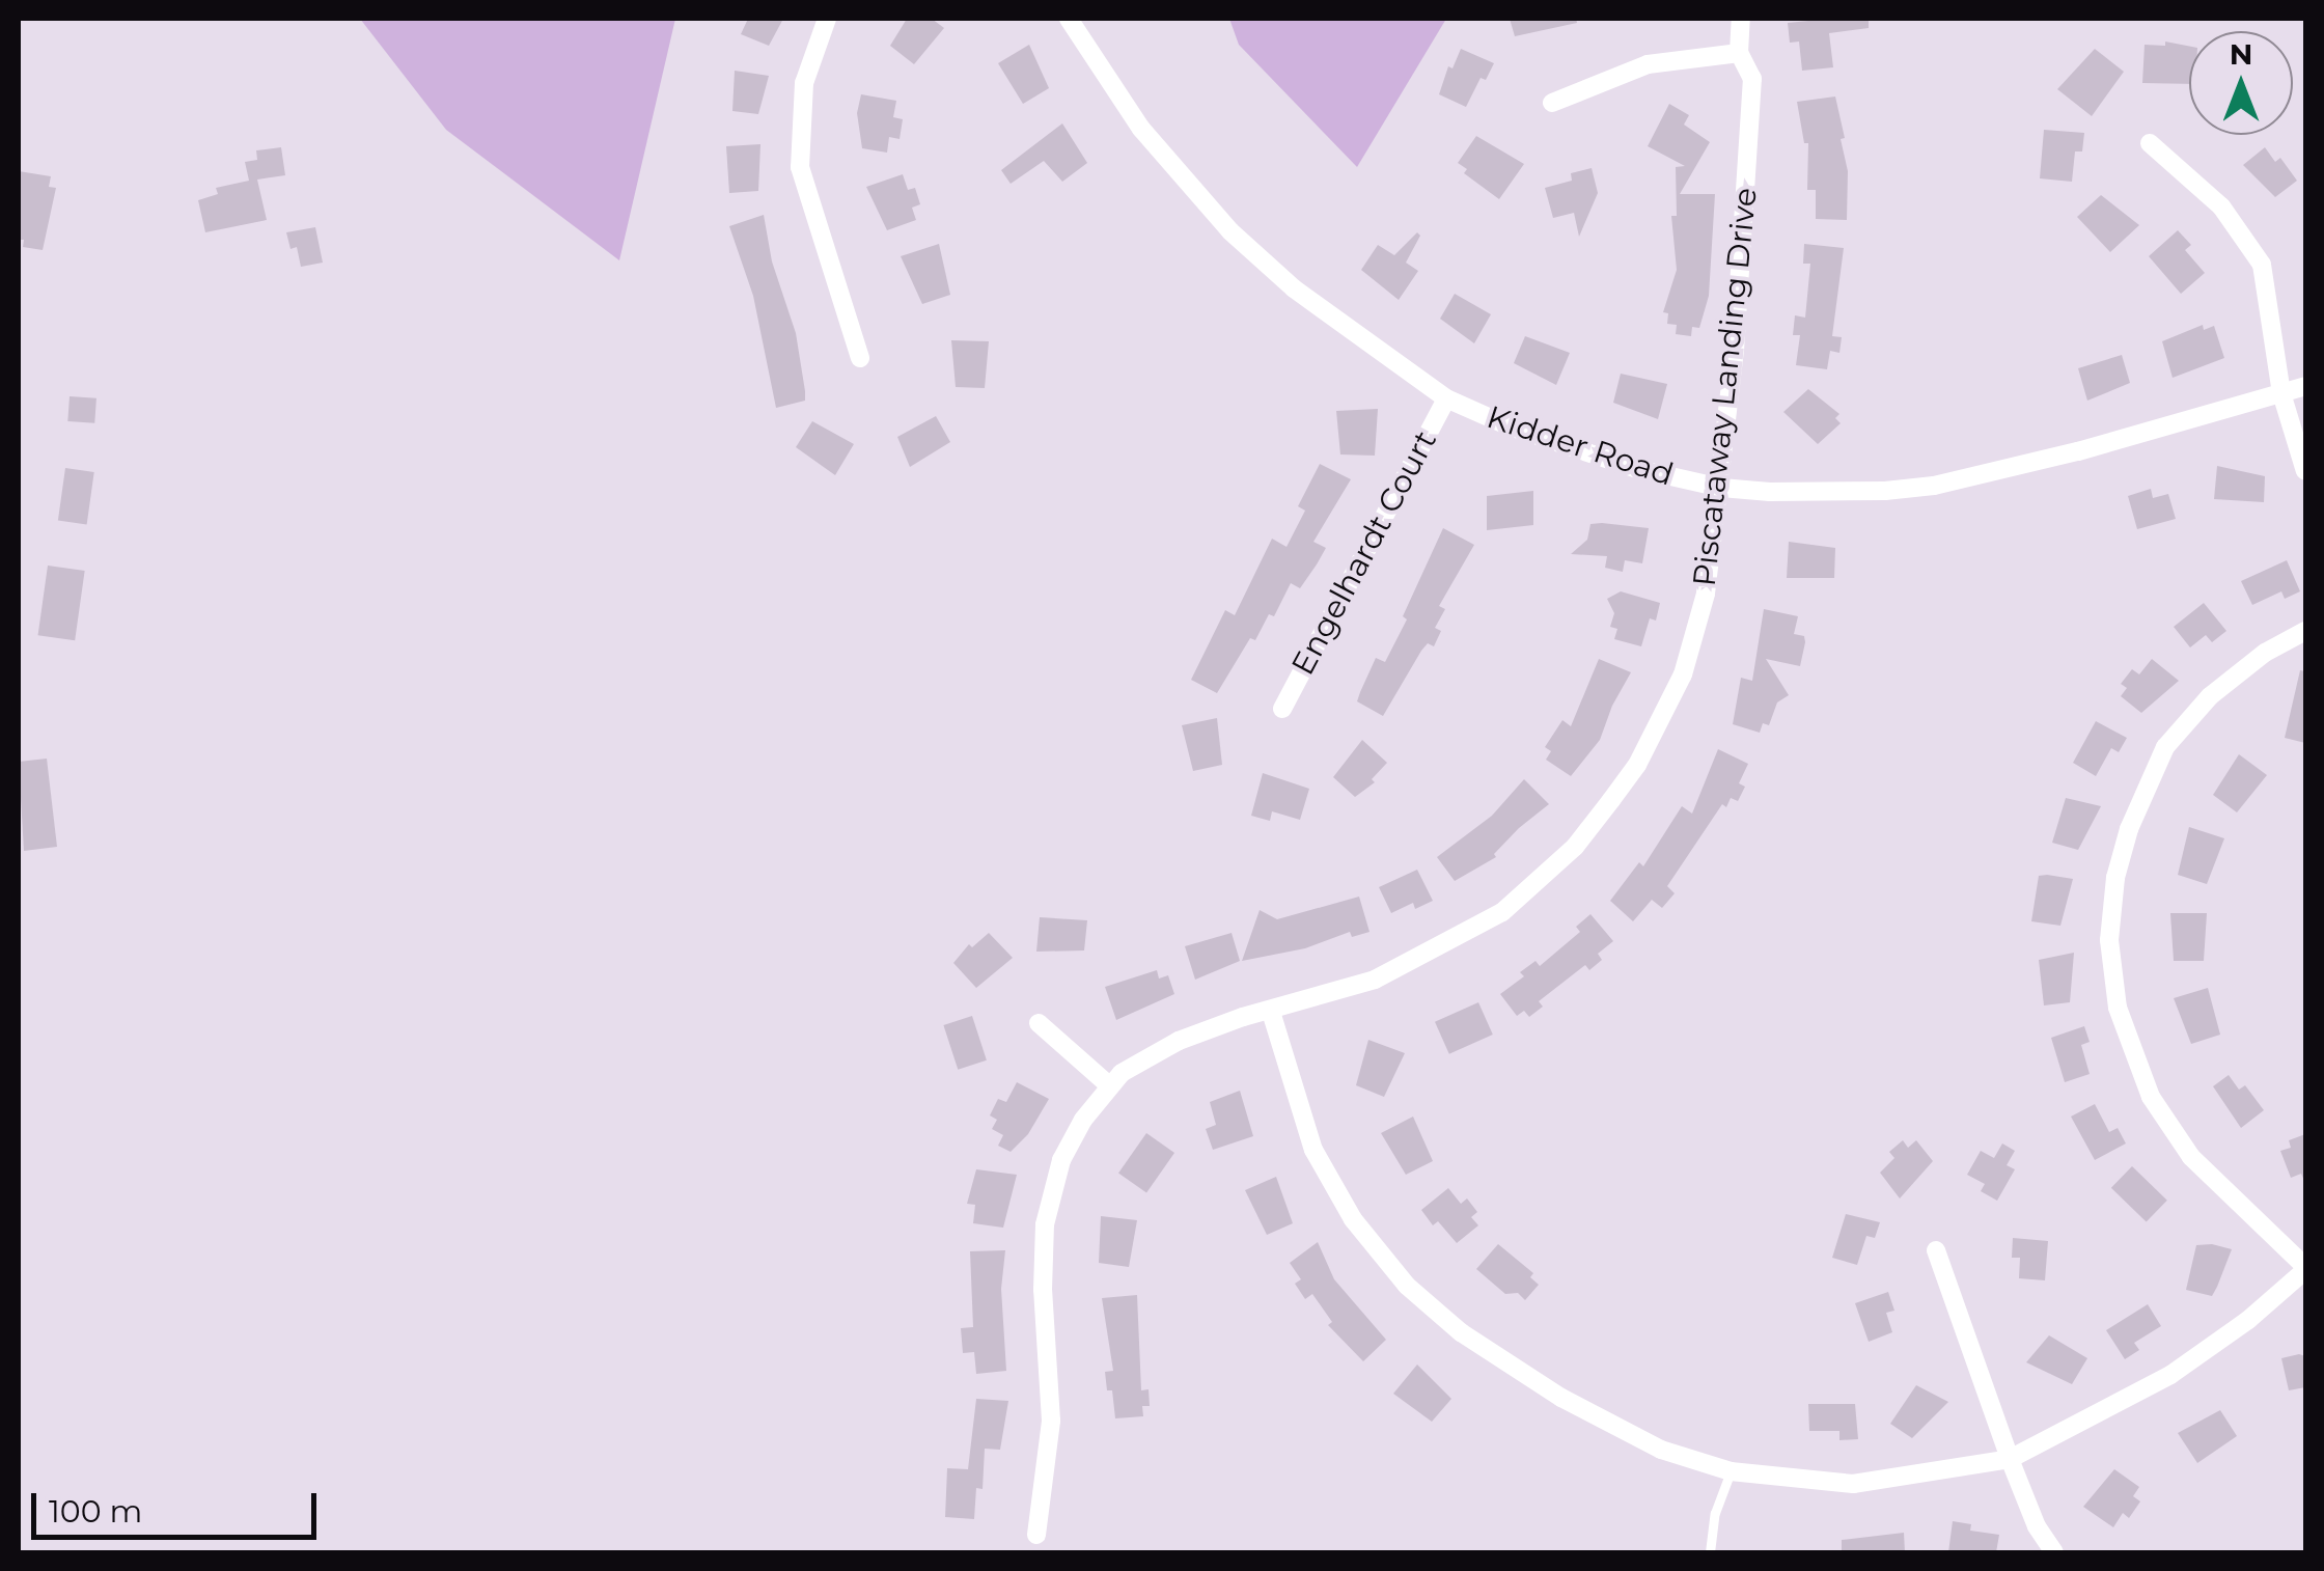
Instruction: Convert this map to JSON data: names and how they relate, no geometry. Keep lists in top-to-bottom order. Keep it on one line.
{"streets":{"street":["Piscataway Landing Drive","Kidder Road","Engelhardt Court"]},"crossings":[["Piscataway Landing Drive","Kidder Road"],["Kidder Road","Engelhardt Court"]],"scale_bar":"100 m","north":"top"}
